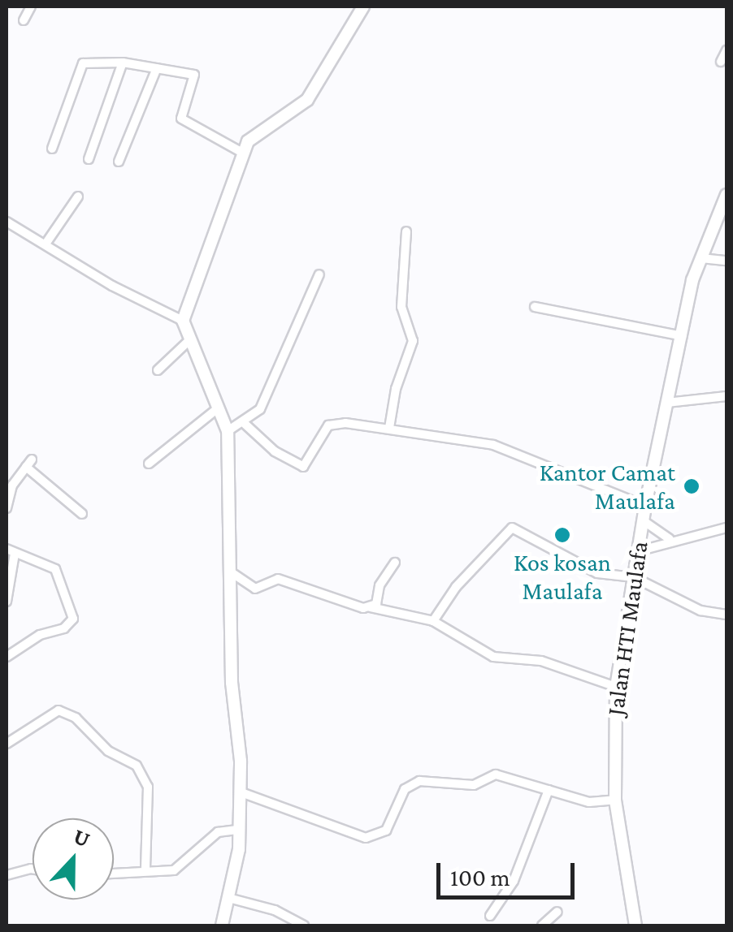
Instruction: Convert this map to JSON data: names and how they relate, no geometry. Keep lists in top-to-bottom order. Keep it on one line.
{"streets":{"street":["Jalan HTI Maulafa"]},"places":["Kantor Camat Maulafa","Kos kosan Maulafa"],"scale_bar":"100 m","north":"top"}
